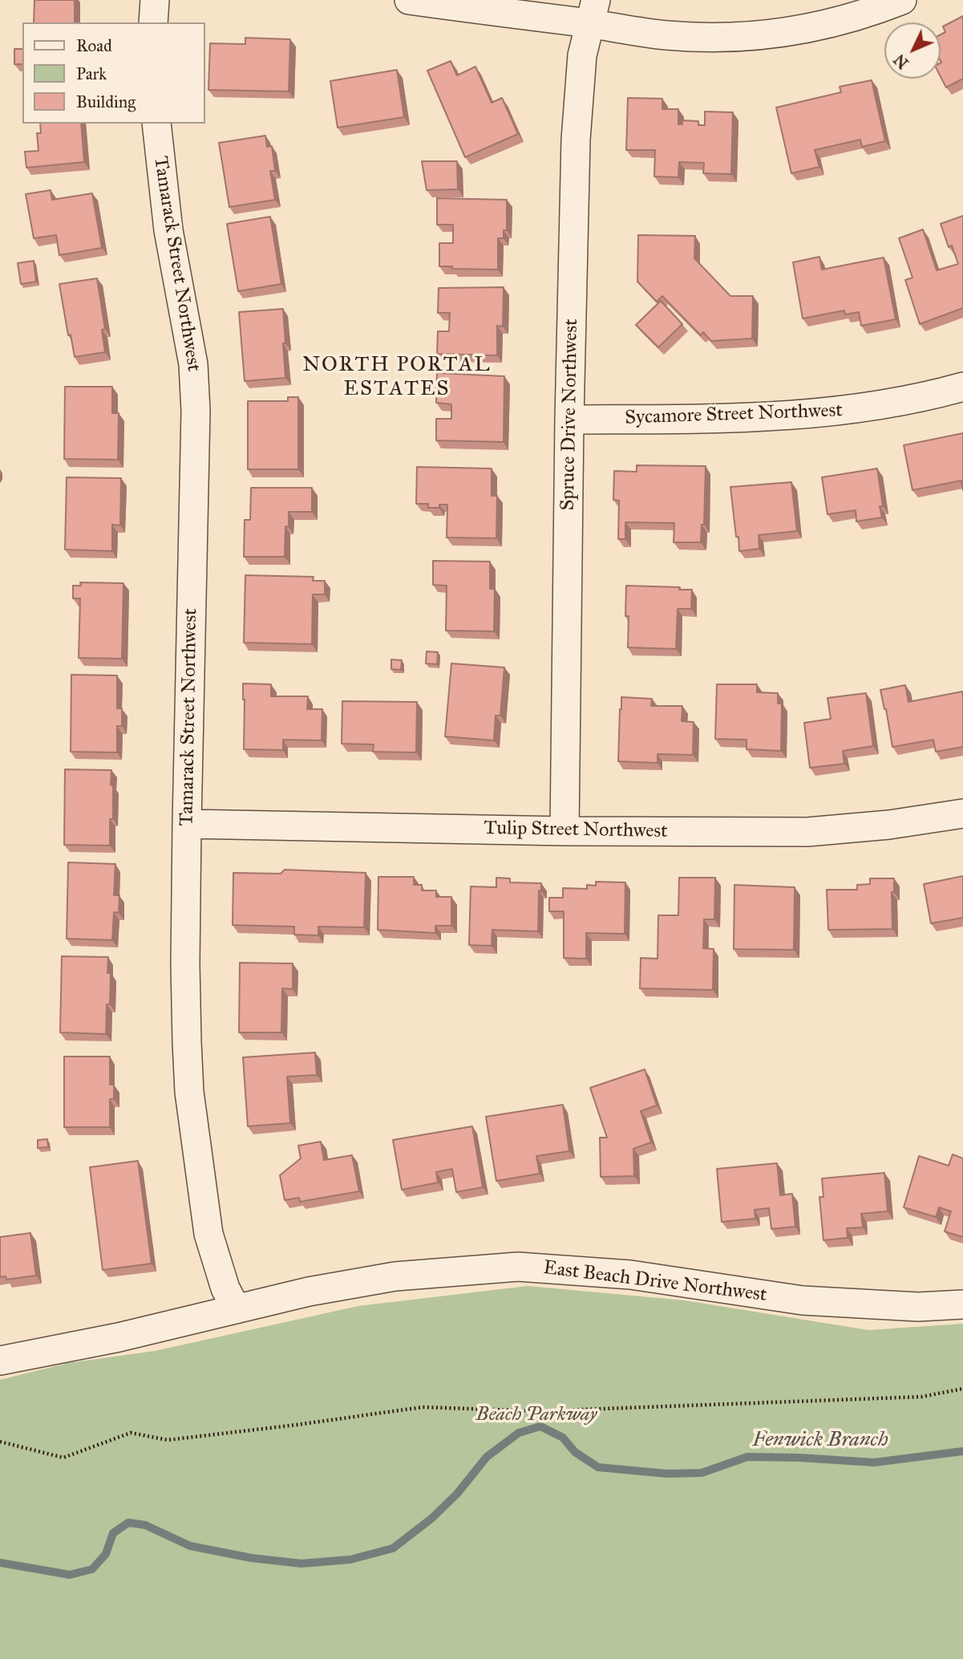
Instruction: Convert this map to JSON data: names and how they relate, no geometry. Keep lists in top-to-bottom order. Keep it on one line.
{"streets":{"street":["Tamarack Street Northwest","Spruce Drive Northwest","Sycamore Street Northwest","Tulip Street Northwest","East Beach Drive Northwest"]},"crossings":[["Tamarack Street Northwest","Tulip Street Northwest"],["Tamarack Street Northwest","East Beach Drive Northwest"],["Spruce Drive Northwest","Sycamore Street Northwest"],["Spruce Drive Northwest","Tulip Street Northwest"]],"districts":["NORTH PORTAL ESTATES"],"water":["Fenwick Branch"],"parks":["Beach Parkway"],"legend":["Road","Park","Building"],"north":"bottom left"}
